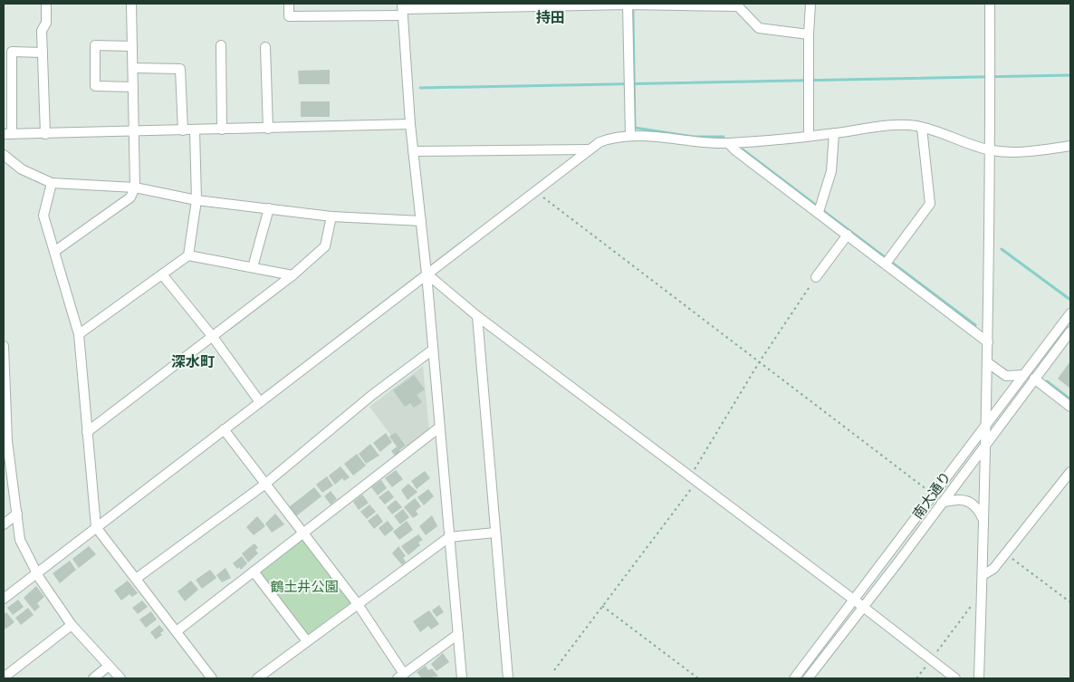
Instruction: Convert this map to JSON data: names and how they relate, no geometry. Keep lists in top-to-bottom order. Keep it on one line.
{"streets":{"street":["南大通り"]},"districts":["持田","深水町"],"parks":["鶴土井公園"]}
